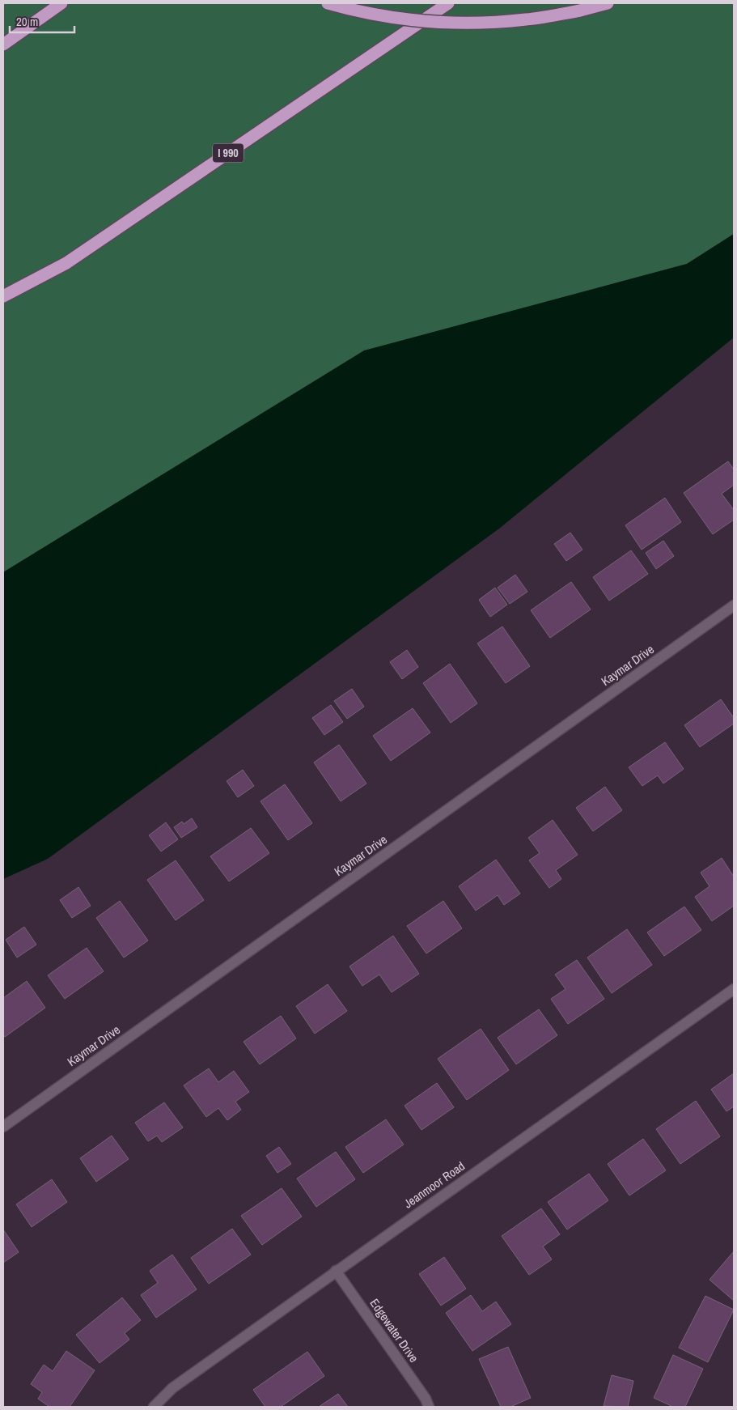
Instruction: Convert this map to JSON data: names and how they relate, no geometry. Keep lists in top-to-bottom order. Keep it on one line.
{"streets":{"highway":["I 990"],"street":["Kaymar Drive","Jeanmoor Road","Edgewater Drive"]},"crossings":[["Jeanmoor Road","Edgewater Drive"]],"scale_bar":"20 m"}
